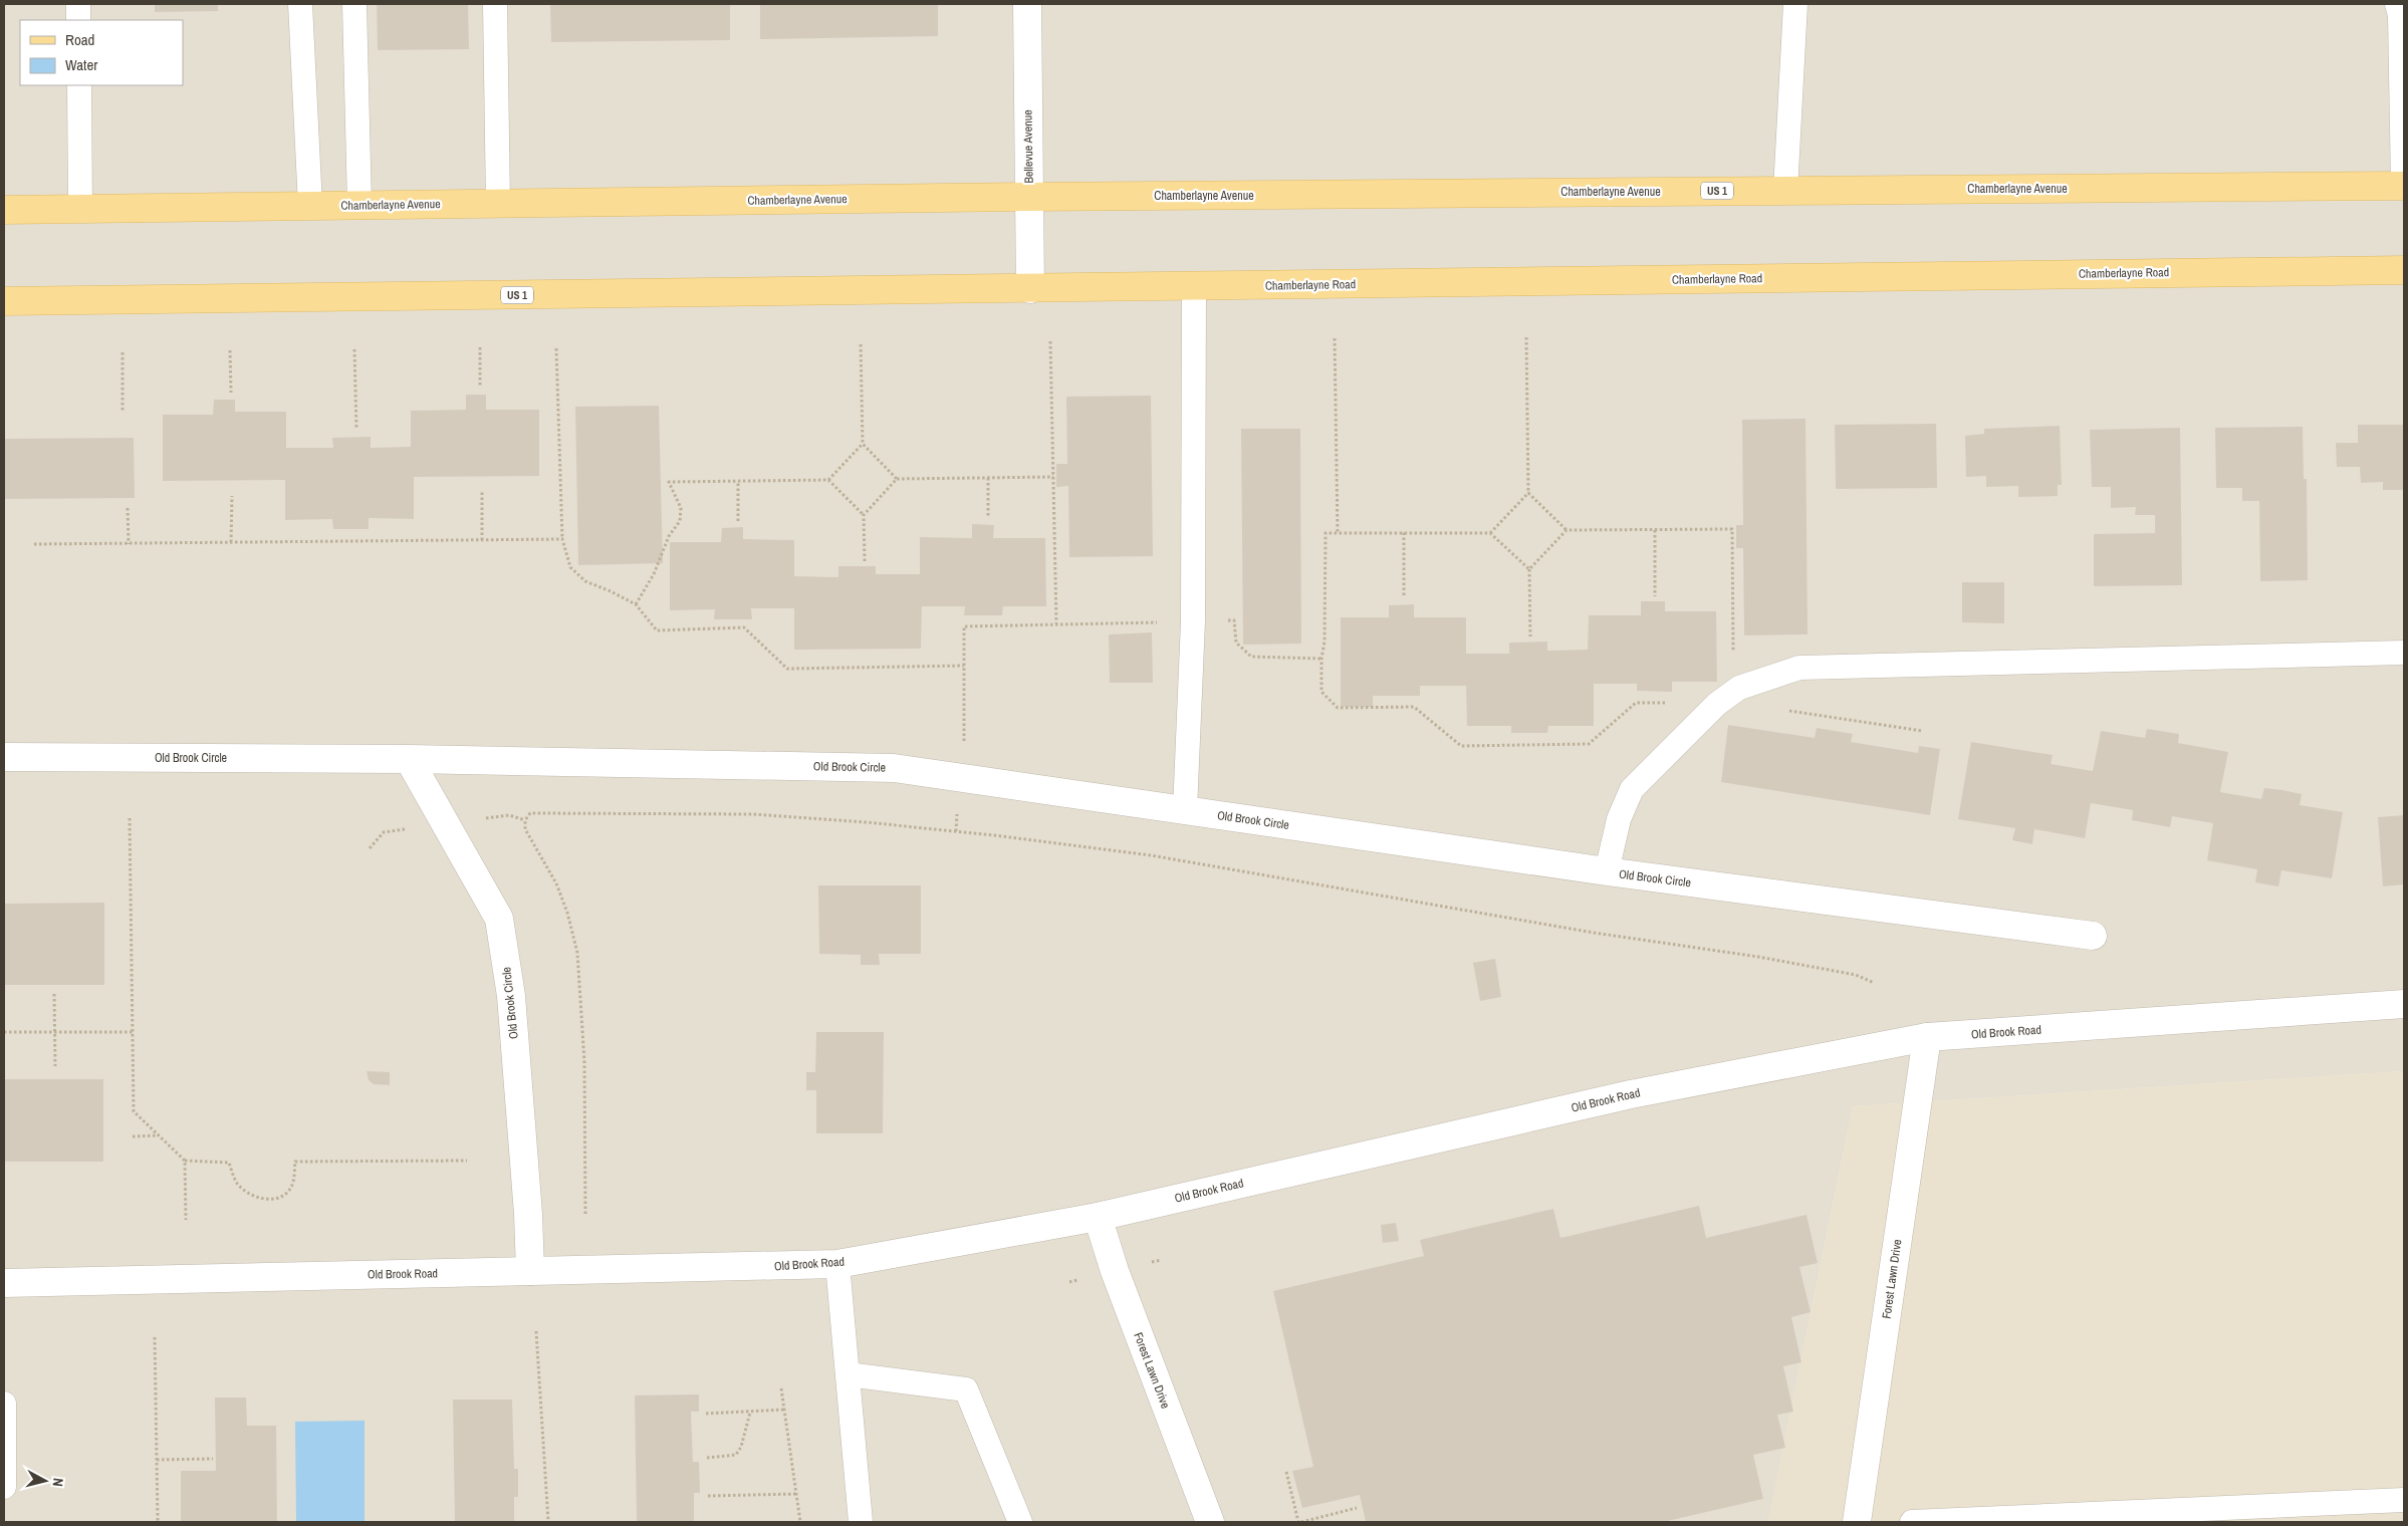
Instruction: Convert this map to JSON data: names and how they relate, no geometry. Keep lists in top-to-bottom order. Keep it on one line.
{"streets":{"main road":["Chamberlayne Avenue","US 1","Chamberlayne Road"],"street":["Bellevue Avenue","Old Brook Circle","Old Brook Road","Forest Lawn Drive"]},"crossings":[["Bellevue Avenue","Chamberlayne Avenue"],["Bellevue Avenue","US 1"],["Bellevue Avenue","Chamberlayne Road"],["US 1","Chamberlayne Road"],["Old Brook Circle","Old Brook Road"],["Old Brook Road","Forest Lawn Drive"]],"legend":["Road","Water"],"north":"right"}
